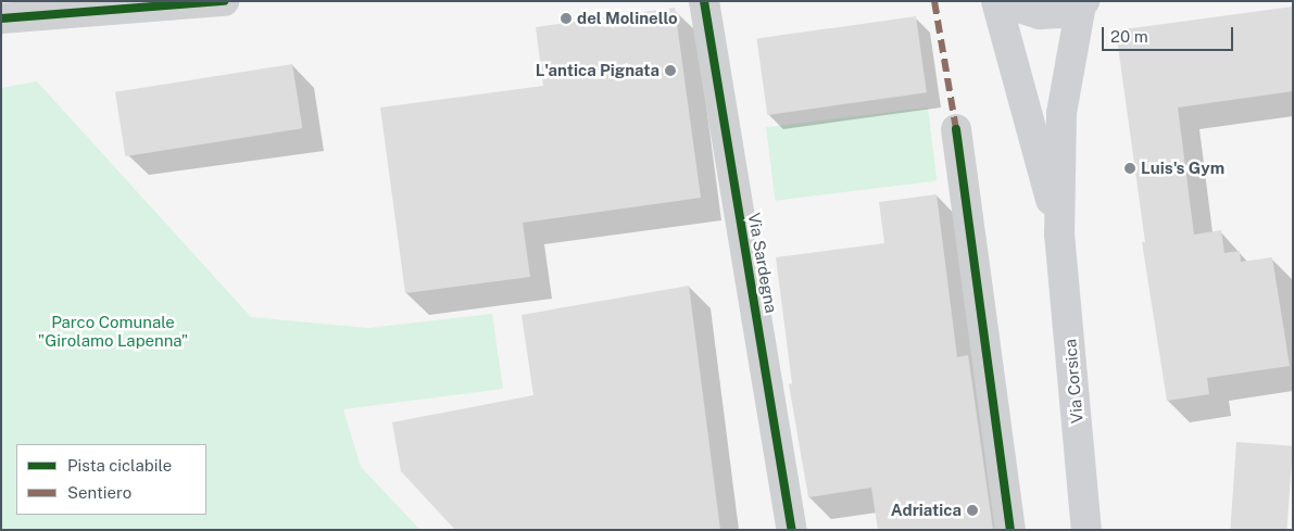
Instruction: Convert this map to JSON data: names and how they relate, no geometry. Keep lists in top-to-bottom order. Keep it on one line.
{"streets":{"main road":["Via Corsica"],"street":["Via Sardegna"]},"parks":["Parco Comunale \"Girolamo Lapenna\""],"places":["del Molinello","L'antica Pignata","Luis's Gym","Adriatica"],"legend":["Pista ciclabile","Sentiero"],"scale_bar":"20 m"}
